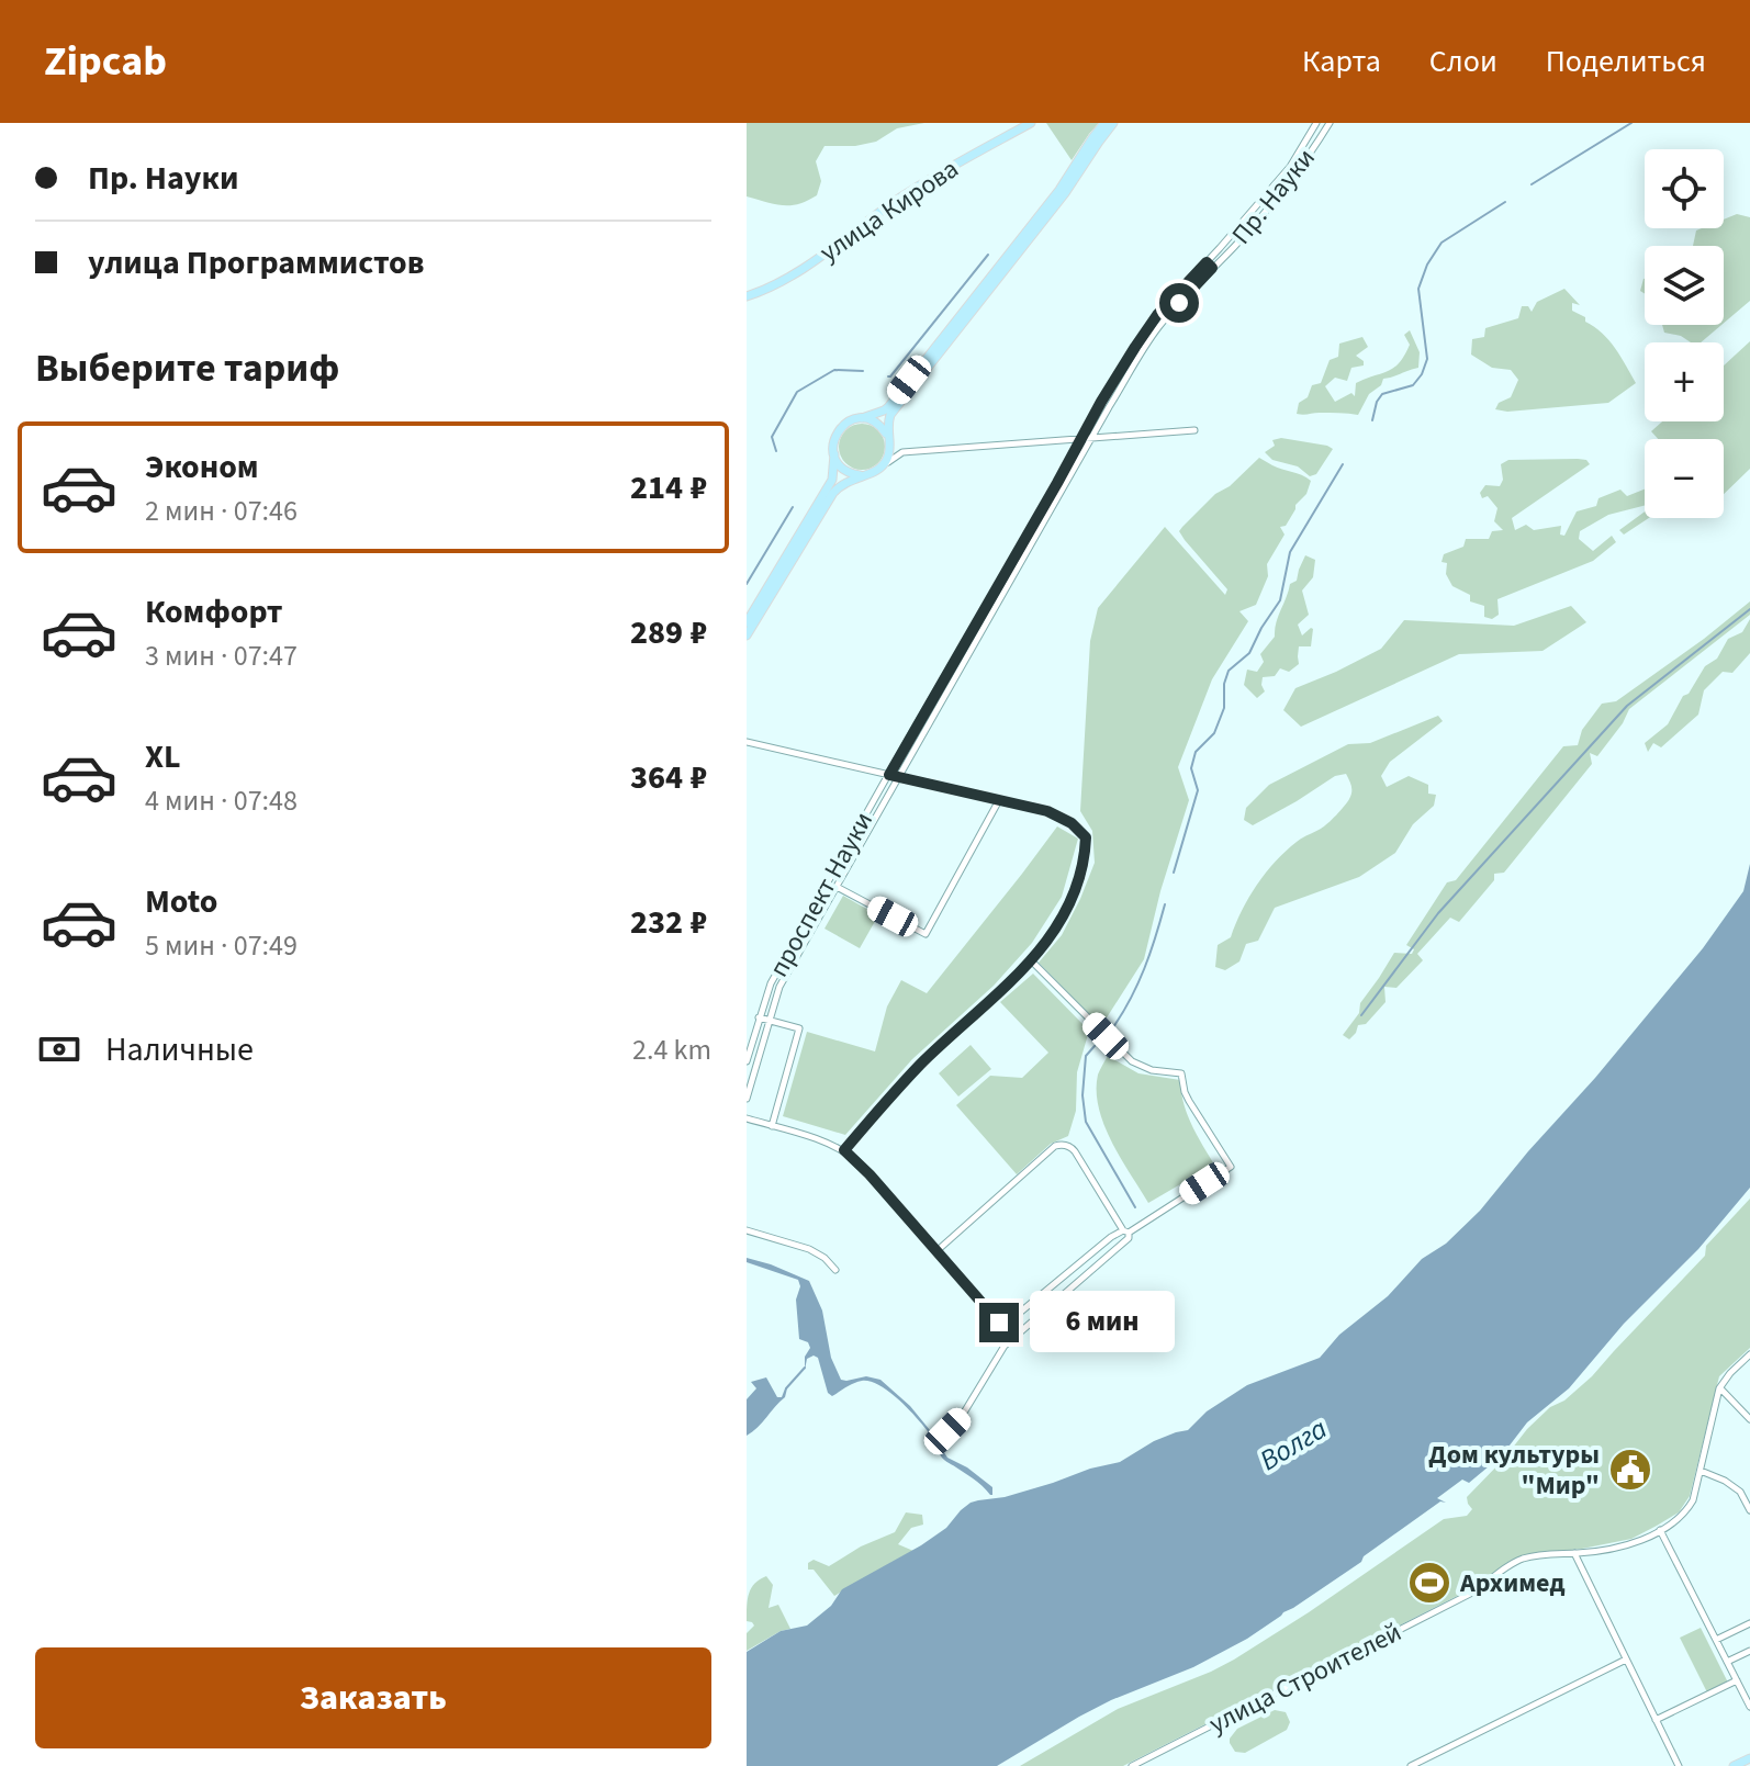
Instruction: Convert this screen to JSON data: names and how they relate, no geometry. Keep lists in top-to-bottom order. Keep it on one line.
{"streets":{"main road":["улица Кирова"],"street":["Пр. Науки","проспект Науки","улица Строителей"]},"crossings":[["Пр. Науки","проспект Науки"]],"water":["Волга"],"places":{"public building":["Дом культуры \"Мир\""],"sports":["Архимед"]},"page":{"header":"Zipcab","nav":["Карта","Слои","Поделиться"],"banner":["Пр. Науки","улица Программистов"],"map_buttons":["+","−"],"heading":"Выберите тариф","list":[{"name":"Эконом","note":"2 мин · 07:46","value":"214 ₽"},{"name":"Комфорт","note":"3 мин · 07:47","value":"289 ₽"},{"name":"XL","note":"4 мин · 07:48","value":"364 ₽"},{"name":"Moto","note":"5 мин · 07:49","value":"232 ₽"}],"pay":["Наличные","2.4 km"],"bubble":"6 мин","buttons":"Заказать"}}
